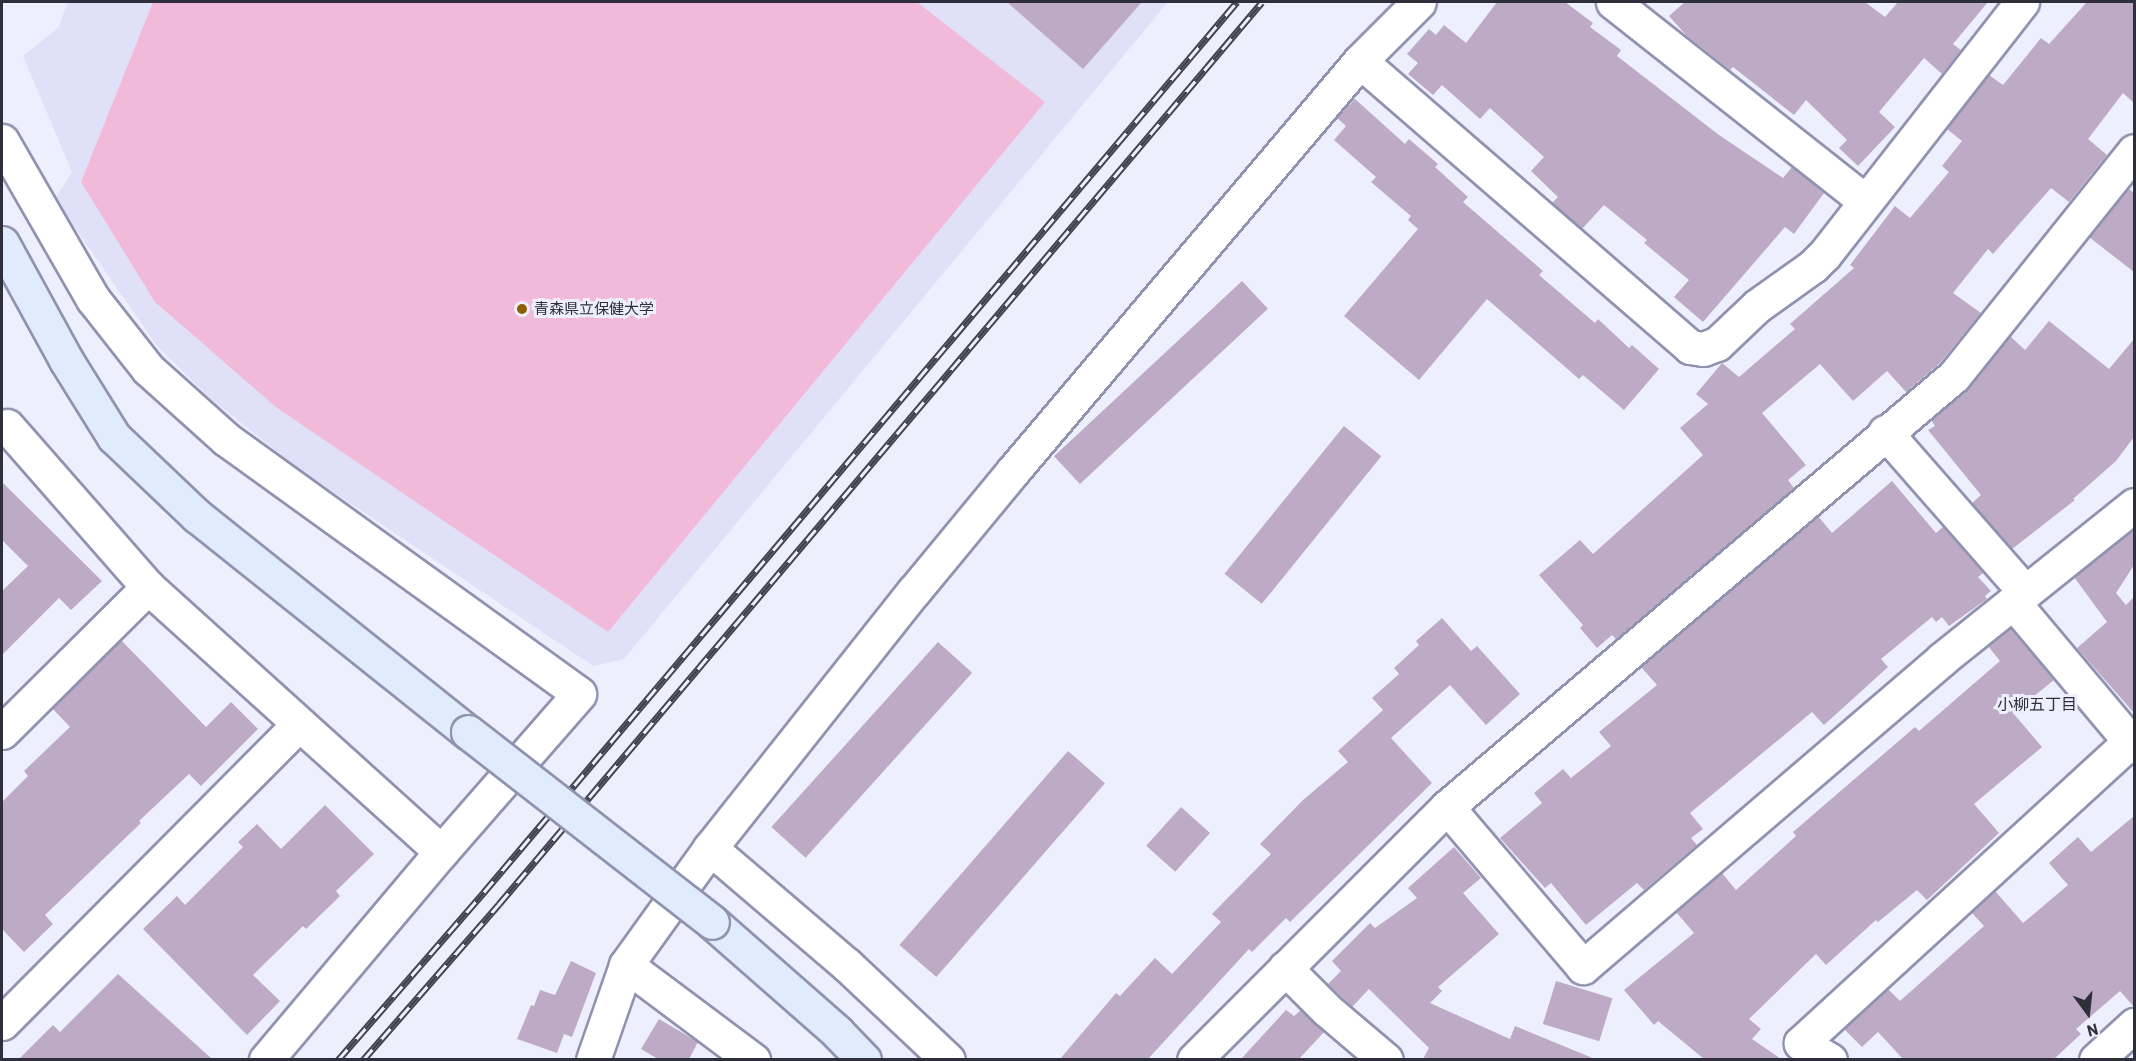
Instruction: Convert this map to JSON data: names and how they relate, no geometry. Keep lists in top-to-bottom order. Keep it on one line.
{"districts":["小柳五丁目"],"places":["青森県立保健大学"],"north":"bottom"}
